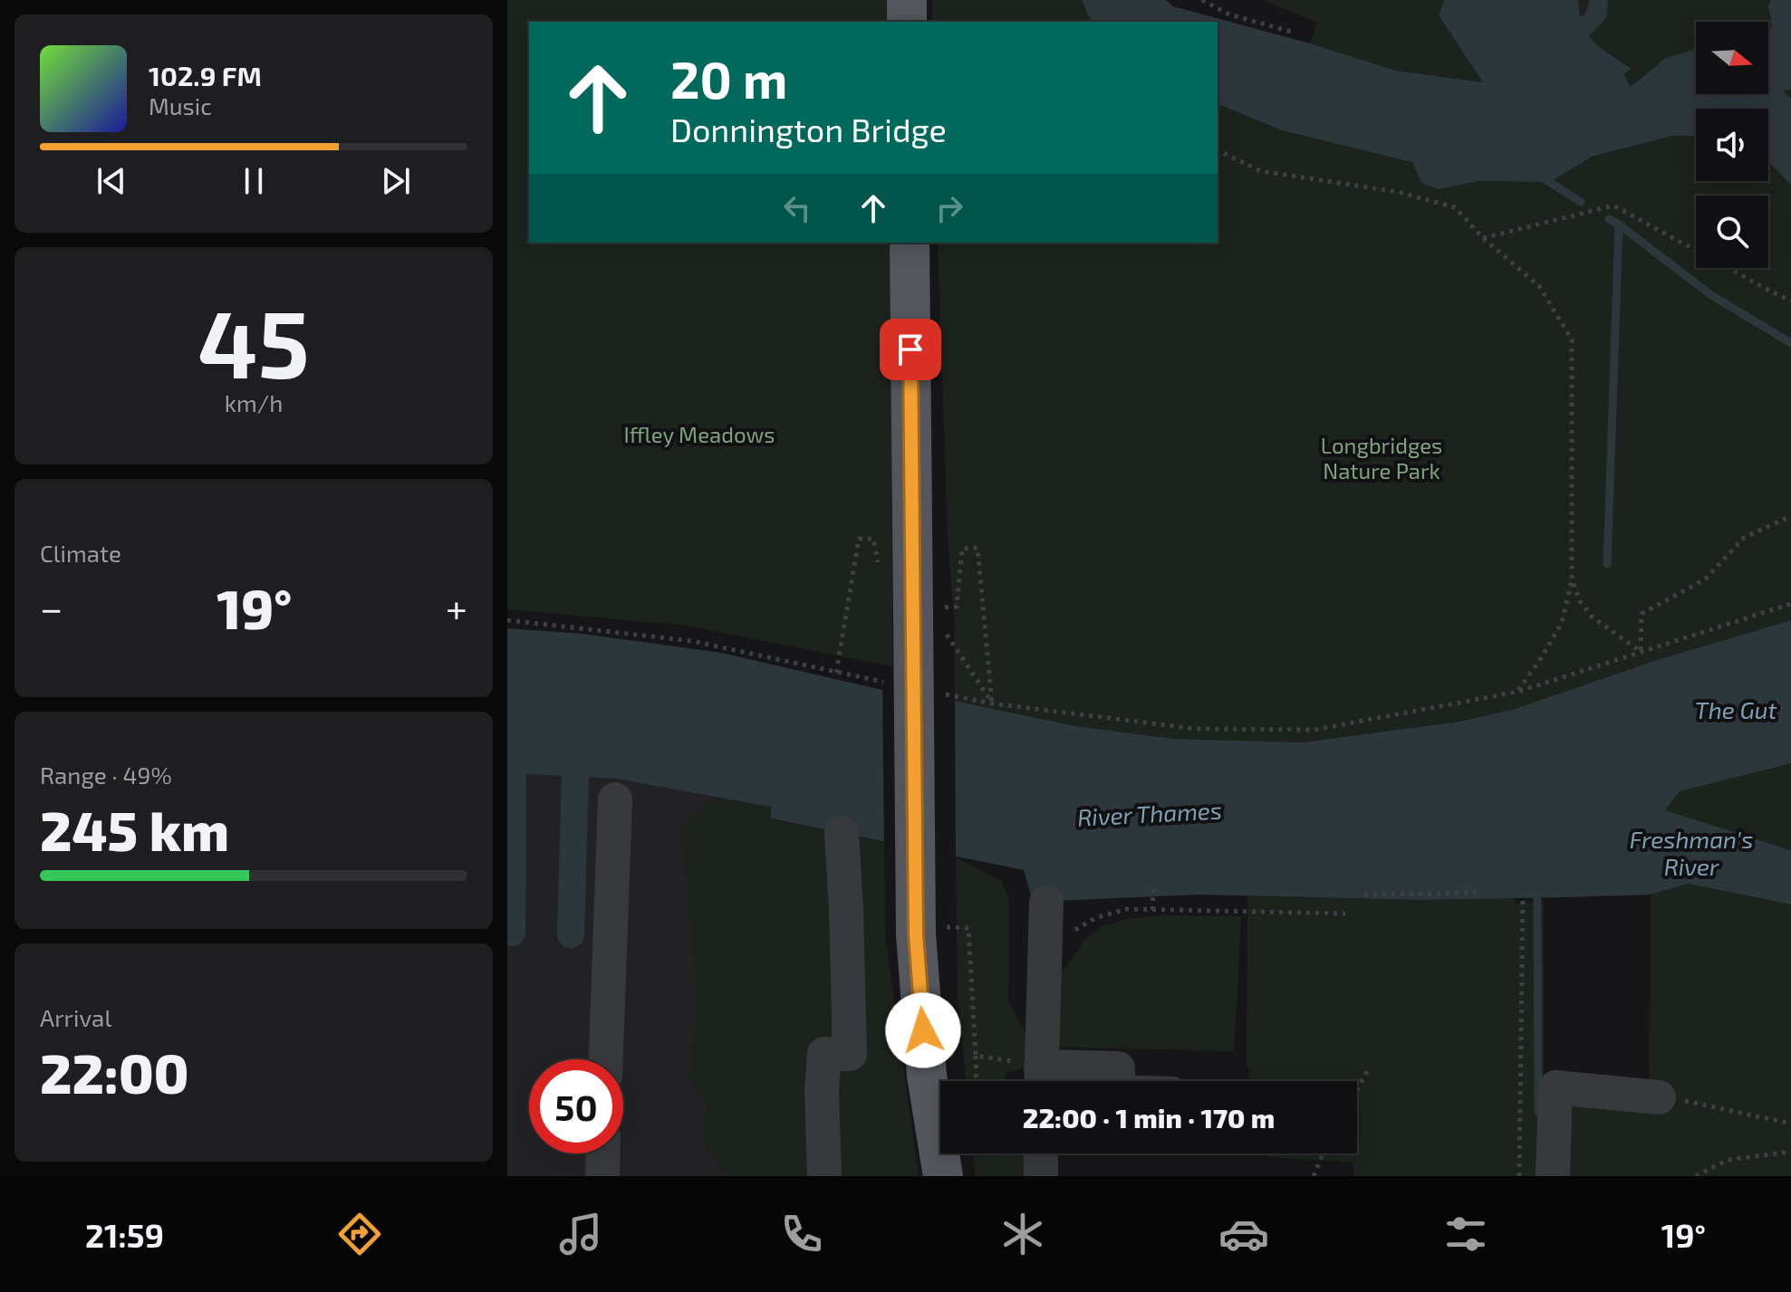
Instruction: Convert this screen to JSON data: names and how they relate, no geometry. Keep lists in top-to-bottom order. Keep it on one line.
{"water":["The Gut","River Thames","Freshman's River"],"parks":["Iffley Meadows","Longbridges Nature Park"],"north":"right","page":{"turn":["20 m","Donnington Bridge"],"song":["102.9 FM","Music"],"tile":[["45","km/h"],"Climate",["Range · 49%","245 km"],["Arrival","22:00"]],"heat":["−","19°","+"],"limit":"50","trip":"22:00 · 1 min · 170 m","tabs":["21:59","19°"]}}
